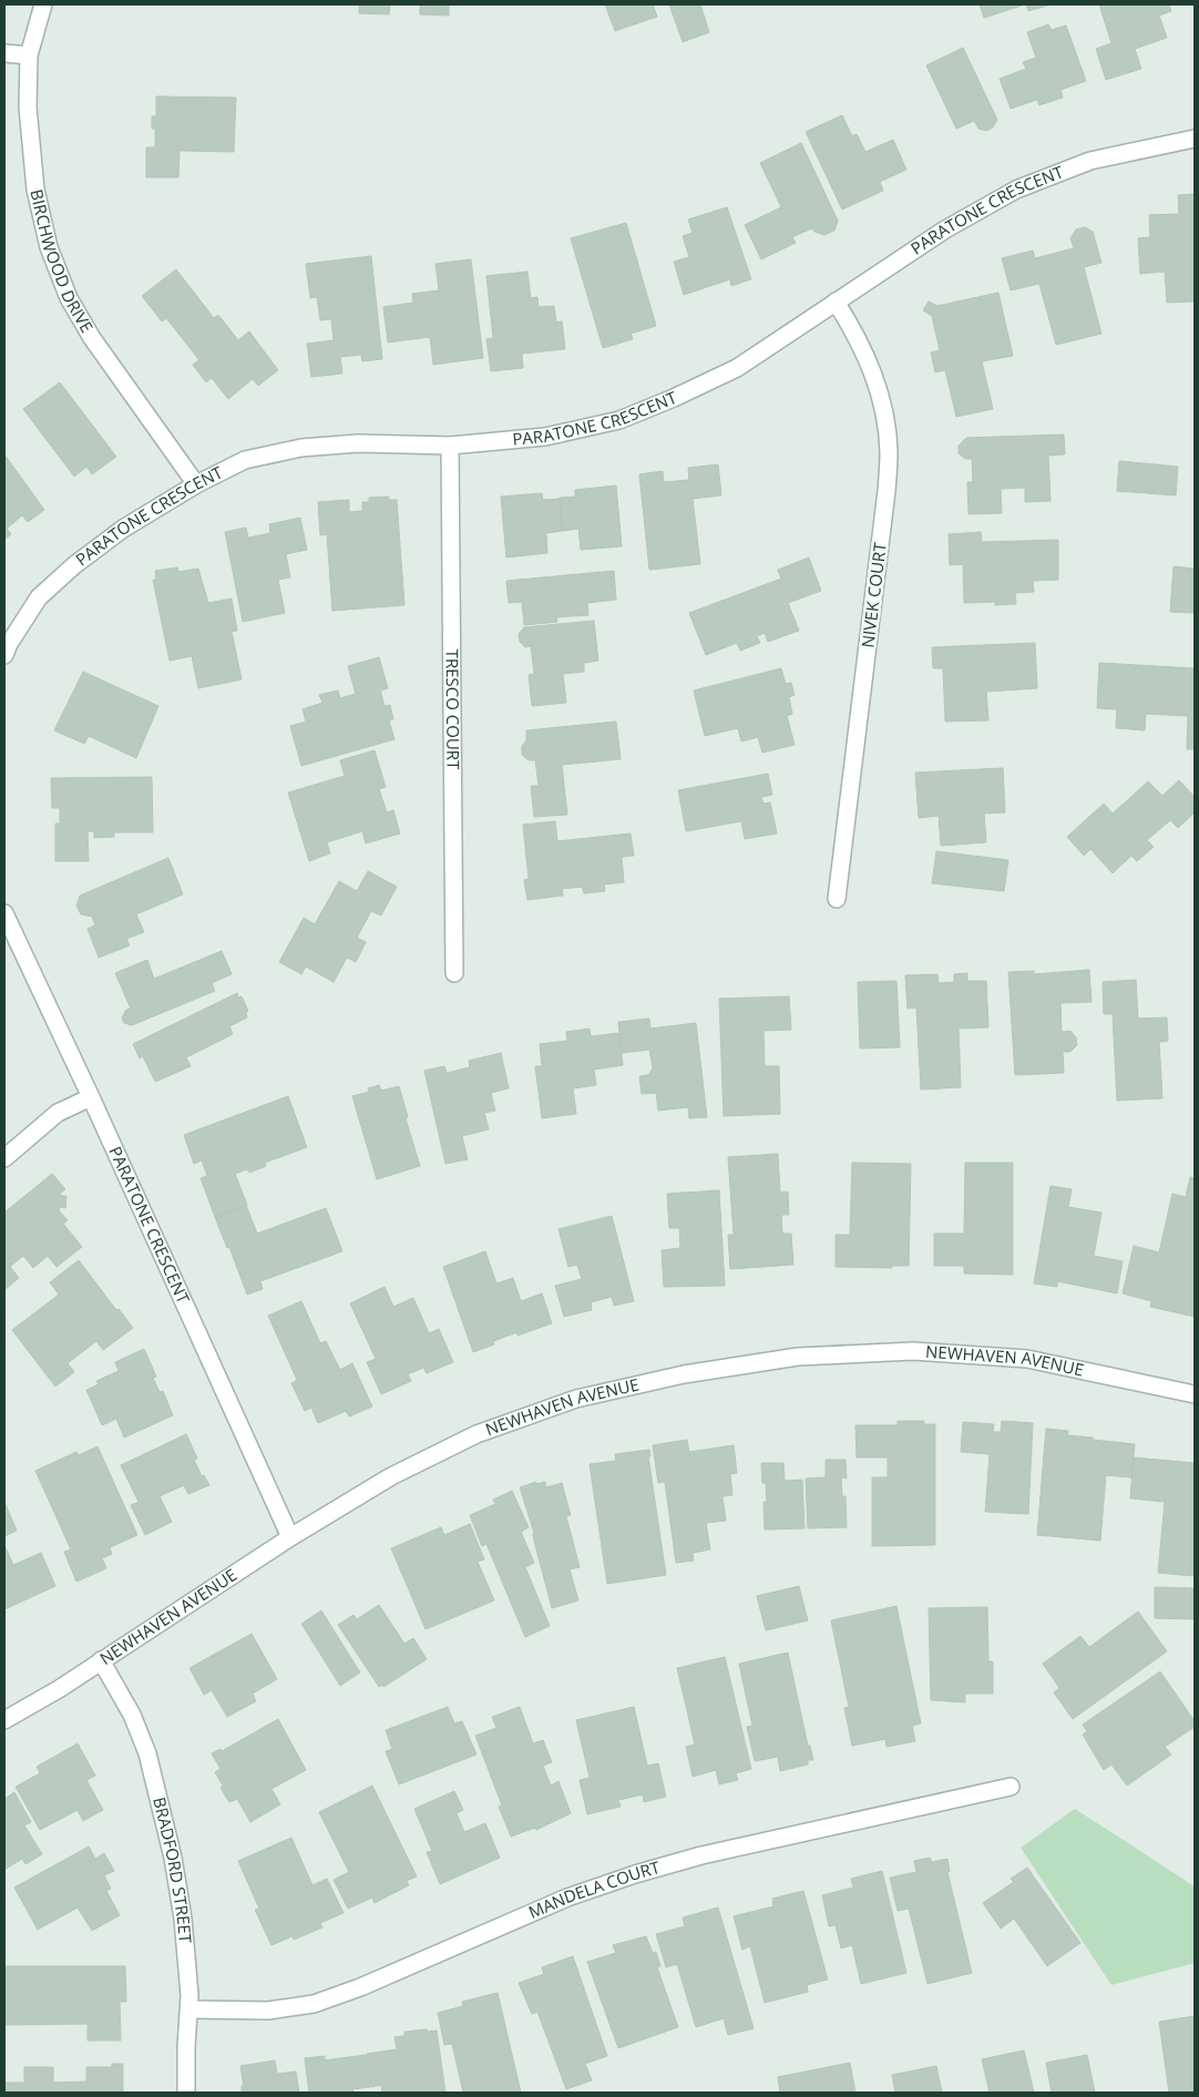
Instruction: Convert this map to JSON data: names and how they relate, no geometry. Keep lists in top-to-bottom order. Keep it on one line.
{"streets":{"street":["PARATONE CRESCENT","BIRCHWOOD DRIVE","NIVEK COURT","TRESCO COURT","NEWHAVEN AVENUE","BRADFORD STREET","MANDELA COURT"]},"crossings":[["PARATONE CRESCENT","BIRCHWOOD DRIVE"],["PARATONE CRESCENT","NIVEK COURT"],["PARATONE CRESCENT","TRESCO COURT"],["PARATONE CRESCENT","NEWHAVEN AVENUE"],["NEWHAVEN AVENUE","BRADFORD STREET"],["BRADFORD STREET","MANDELA COURT"]]}
